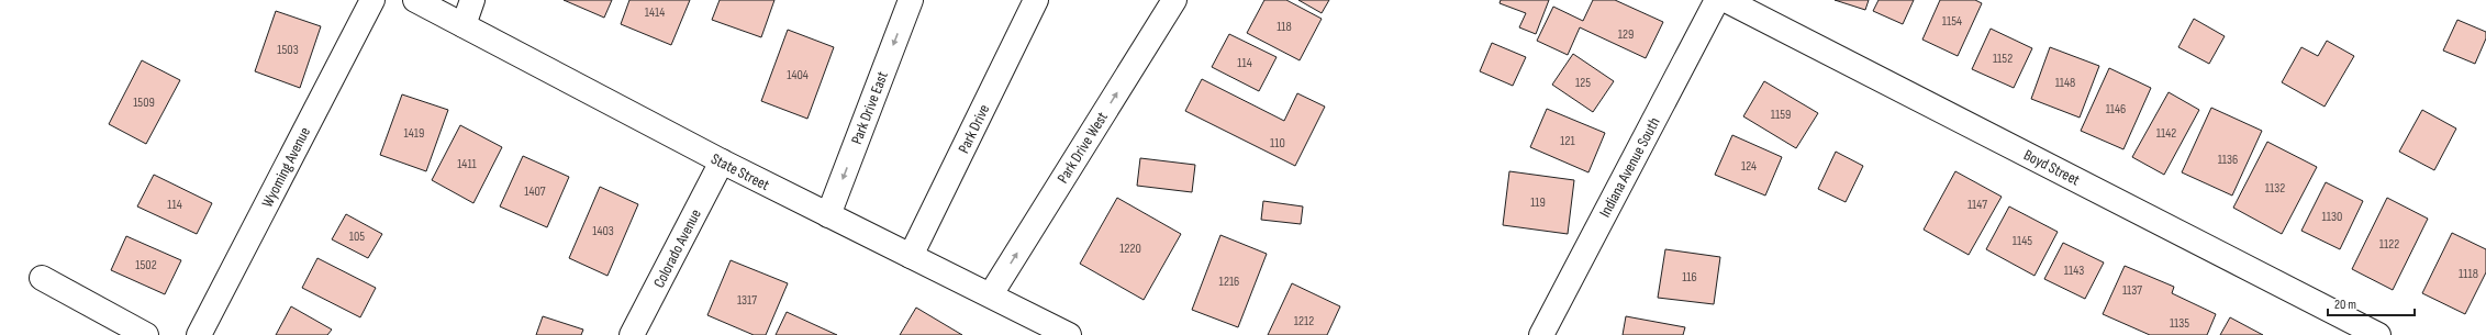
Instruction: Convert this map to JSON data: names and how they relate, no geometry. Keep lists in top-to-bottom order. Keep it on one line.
{"streets":{"main road":["Park Drive East","Park Drive","Park Drive West","Wyoming Avenue","Indiana Avenue South","Boyd Street","State Street","Colorado Avenue"]},"crossings":[["Park Drive East","State Street"],["Park Drive","State Street"],["Park Drive West","State Street"],["State Street","Colorado Avenue"]],"one_way":["Park Drive East","Park Drive West"],"house_numbers":["1414","1154","118","129","1503","1152","114","1404","125","1148","1509","1146","1159","1419","1142","121","110","1136","1411","124","1132","1407","119","114","1147","1130","1403","105","1145","1122","1220","1502","1143","1118","116","1216","1137","1317","1212","1135"],"scale_bar":"20 m"}
